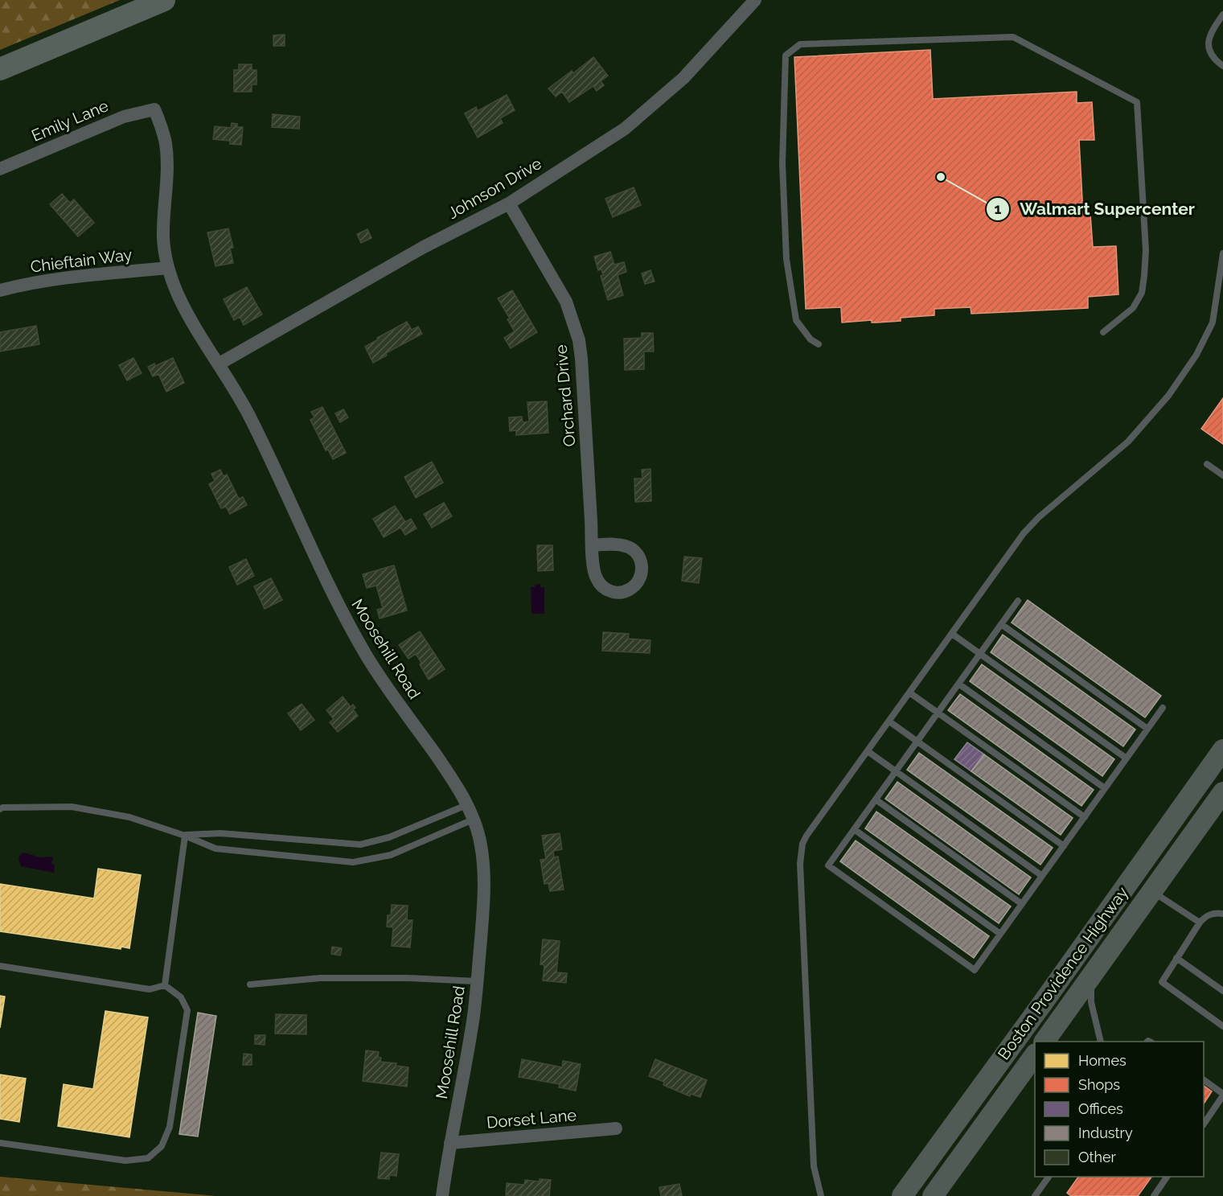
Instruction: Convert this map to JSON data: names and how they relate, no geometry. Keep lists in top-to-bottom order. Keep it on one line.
{"streets":{"main road":["Boston Providence Highway"],"street":["Emily Lane","Johnson Drive","Chieftain Way","Orchard Drive","Moosehill Road","Dorset Lane"]},"crossings":[["Emily Lane","Moosehill Road"],["Johnson Drive","Orchard Drive"],["Johnson Drive","Moosehill Road"],["Chieftain Way","Moosehill Road"],["Moosehill Road","Dorset Lane"]],"places":["Walmart Supercenter"],"legend":["Homes","Shops","Offices","Industry","Other"]}
